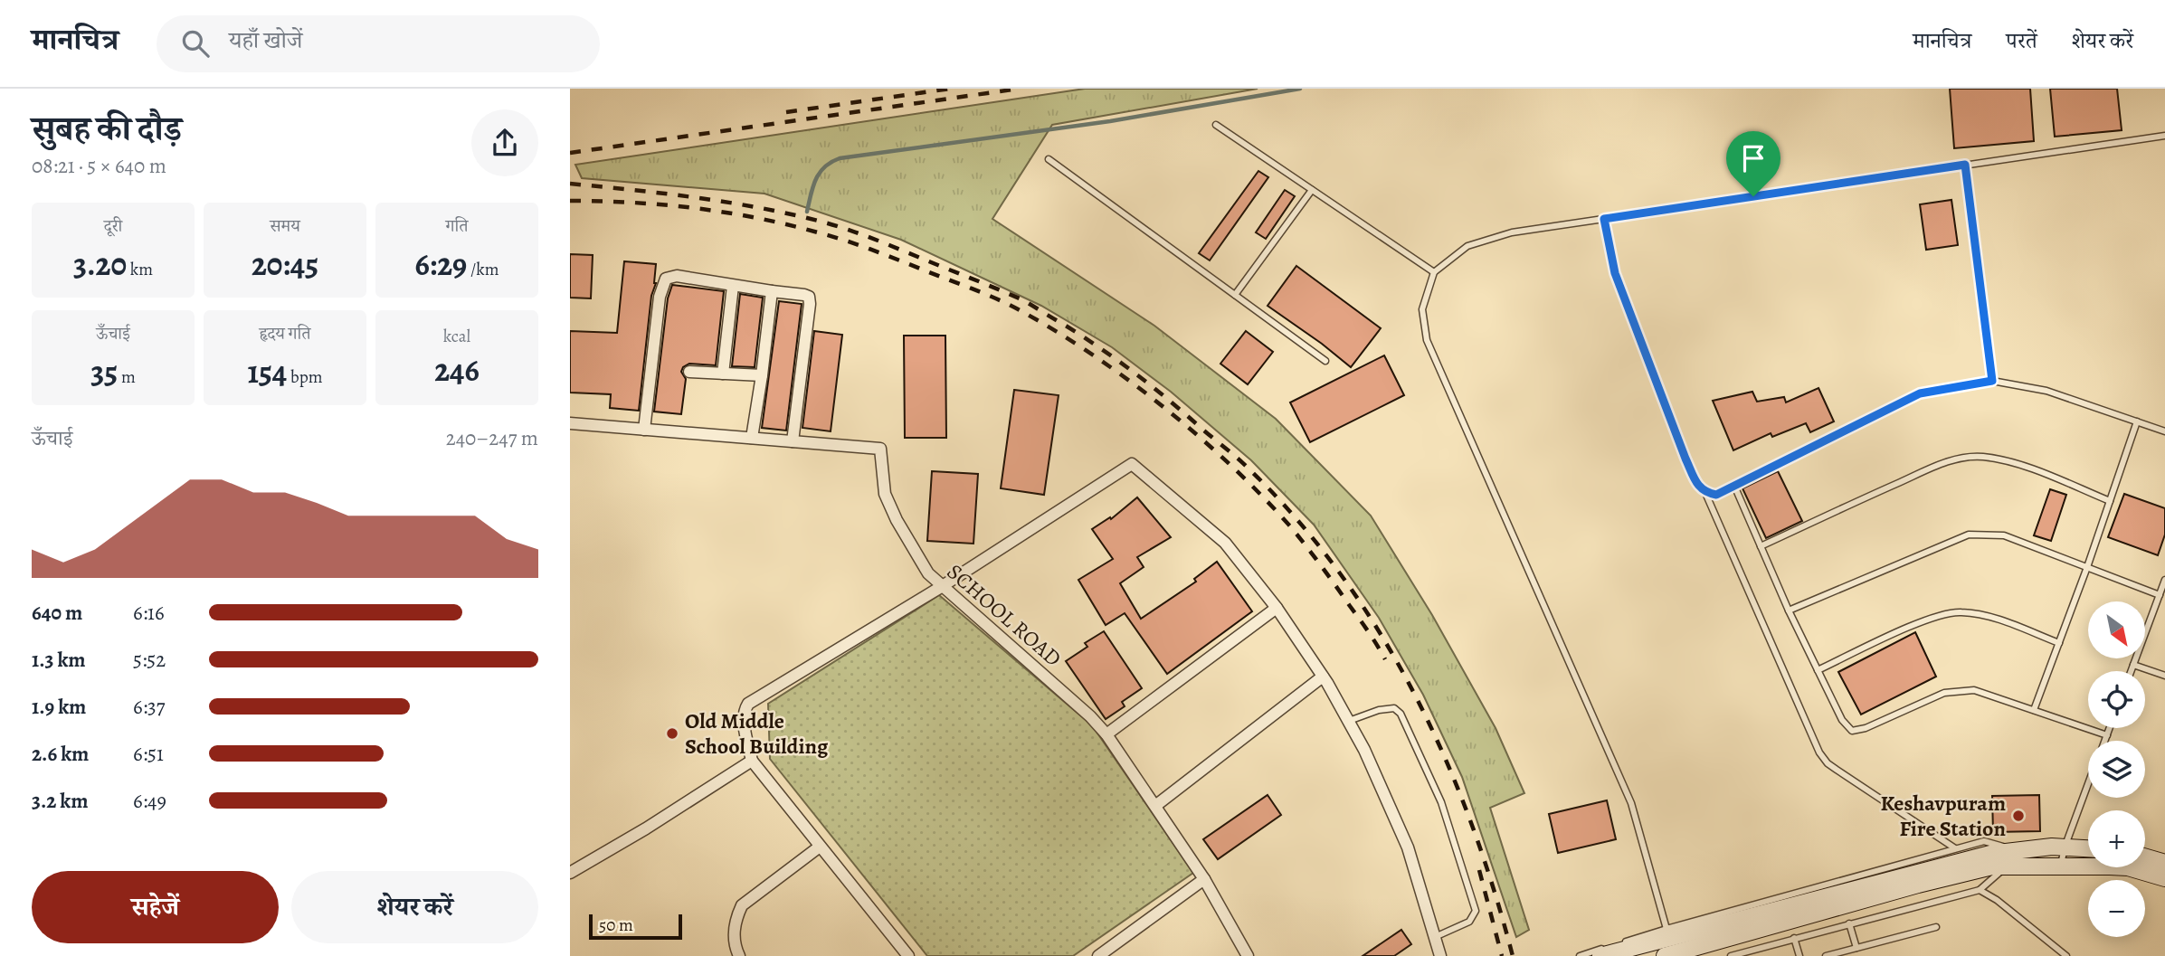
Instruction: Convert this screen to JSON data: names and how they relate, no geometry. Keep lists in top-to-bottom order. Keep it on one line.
{"streets":{"street":["SCHOOL ROAD"]},"places":["Old Middle School Building","Keshavpuram Fire Station"],"scale_bar":"50 m","north":"bottom right","page":{"header":"मानचित्र","search":"यहाँ खोजें","nav":["मानचित्र","परतें","शेयर करें"],"heading":["सुबह की दौड़","08:21 · 5 × 640 m"],"stats":[["दूरी","3.20 km"],["समय","20:45"],["गति","6:29 /km"],["ऊँचाई","35 m"],["हृदय गति","154 bpm"],["kcal","246"]],"chart":["ऊँचाई","240–247 m"],"list":[{"name":"640 m","note":"6:16"},{"name":"1.3 km","note":"5:52"},{"name":"1.9 km","note":"6:37"},{"name":"2.6 km","note":"6:51"},{"name":"3.2 km","note":"6:49"}],"map_buttons":["+","−"],"buttons":["सहेजें","शेयर करें"],"scale":"50 m"}}
